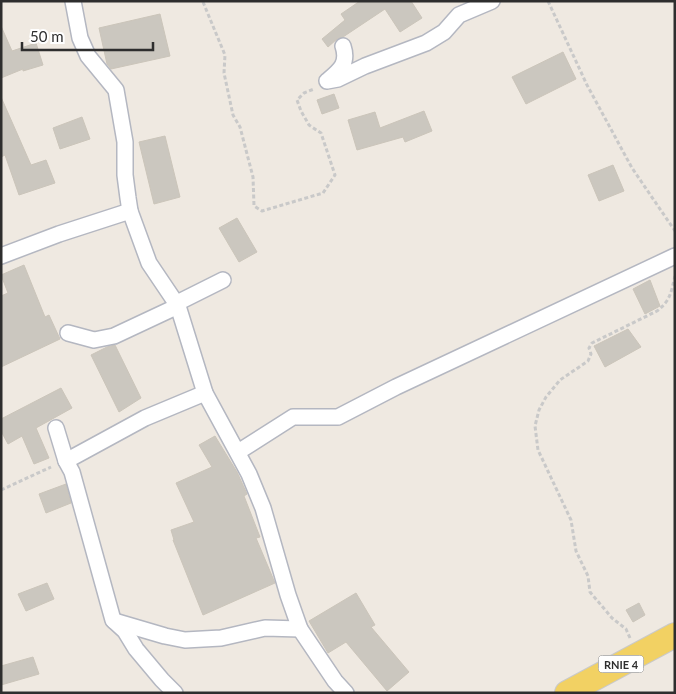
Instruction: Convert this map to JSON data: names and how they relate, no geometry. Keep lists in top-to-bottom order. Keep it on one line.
{"streets":{"main road":["RNIE 4"]},"scale_bar":"50 m"}
